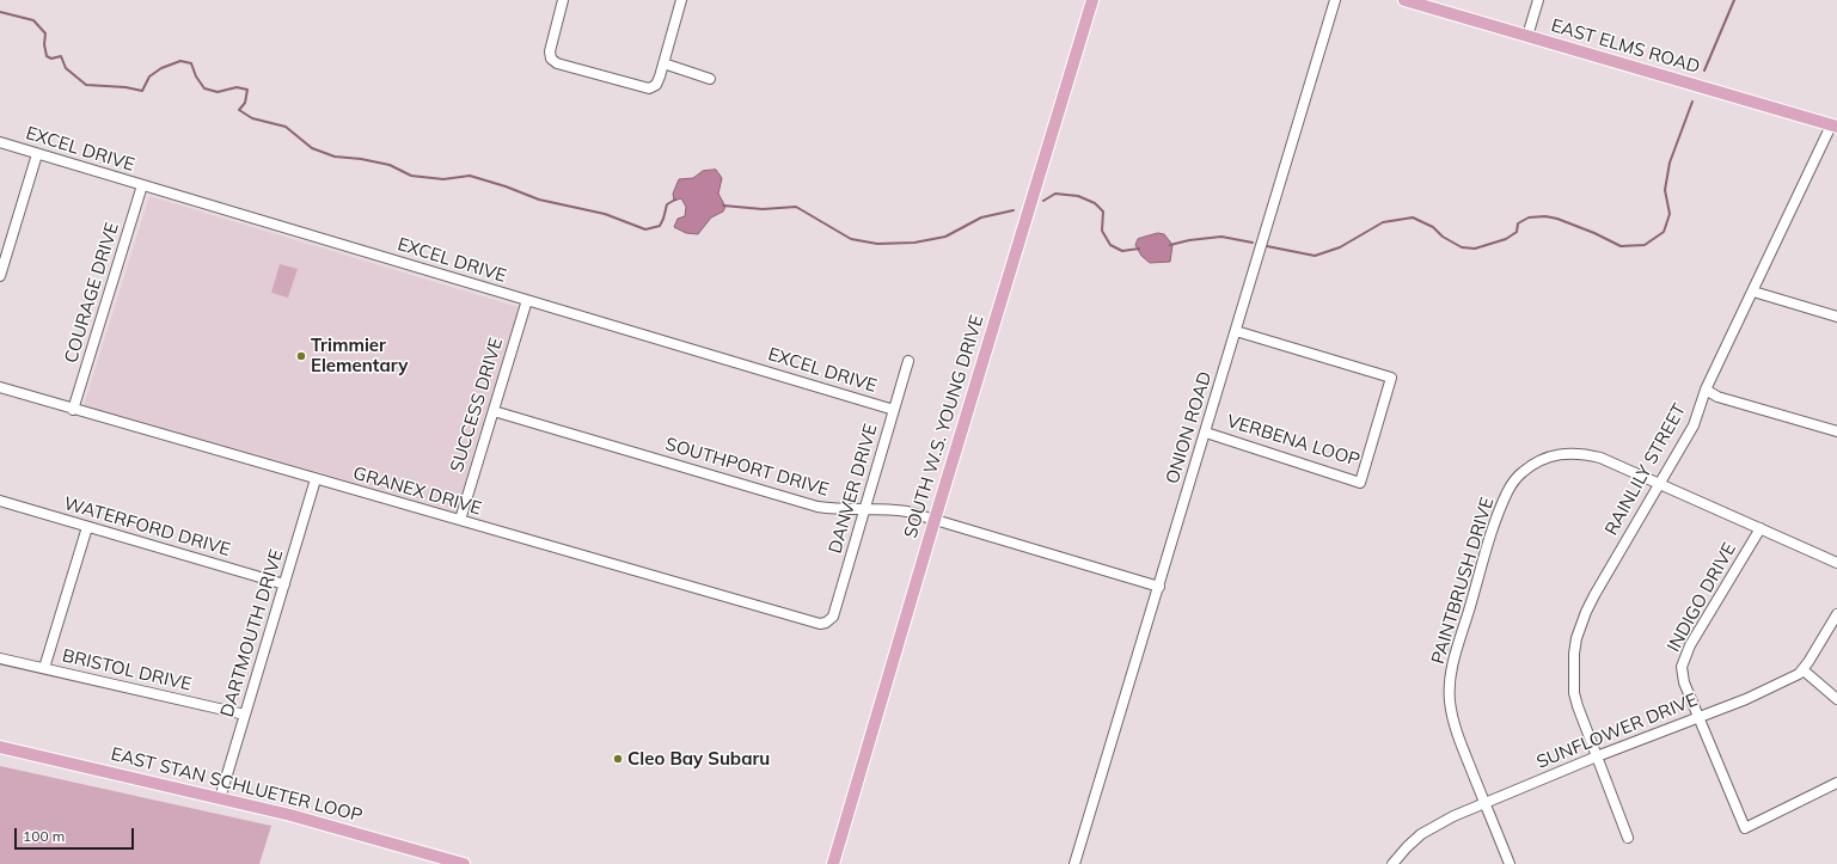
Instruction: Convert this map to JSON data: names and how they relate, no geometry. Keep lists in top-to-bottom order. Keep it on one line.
{"streets":{"main road":["EAST ELMS ROAD","SOUTH W.S. YOUNG DRIVE","EAST STAN SCHLUETER LOOP"],"street":["EXCEL DRIVE","COURAGE DRIVE","SUCCESS DRIVE","ONION ROAD","VERBENA LOOP","SOUTHPORT DRIVE","RAINLILY STREET","DANVER DRIVE","GRANEX DRIVE","WATERFORD DRIVE","PAINTBRUSH DRIVE","INDIGO DRIVE","DARTMOUTH DRIVE","BRISTOL DRIVE","SUNFLOWER DRIVE"]},"crossings":[["EAST ELMS ROAD","RAINLILY STREET"],["EXCEL DRIVE","COURAGE DRIVE"],["EXCEL DRIVE","SUCCESS DRIVE"],["EXCEL DRIVE","DANVER DRIVE"],["COURAGE DRIVE","GRANEX DRIVE"],["SUCCESS DRIVE","SOUTHPORT DRIVE"],["SUCCESS DRIVE","GRANEX DRIVE"],["SOUTH W.S. YOUNG DRIVE","SOUTHPORT DRIVE"],["ONION ROAD","VERBENA LOOP"],["ONION ROAD","SOUTHPORT DRIVE"],["SOUTHPORT DRIVE","DANVER DRIVE"],["RAINLILY STREET","PAINTBRUSH DRIVE"],["RAINLILY STREET","SUNFLOWER DRIVE"],["DANVER DRIVE","GRANEX DRIVE"],["GRANEX DRIVE","DARTMOUTH DRIVE"],["WATERFORD DRIVE","DARTMOUTH DRIVE"],["PAINTBRUSH DRIVE","INDIGO DRIVE"],["PAINTBRUSH DRIVE","SUNFLOWER DRIVE"],["INDIGO DRIVE","SUNFLOWER DRIVE"],["DARTMOUTH DRIVE","BRISTOL DRIVE"],["DARTMOUTH DRIVE","EAST STAN SCHLUETER LOOP"]],"places":["Trimmier Elementary","Cleo Bay Subaru"],"scale_bar":"100 m"}
